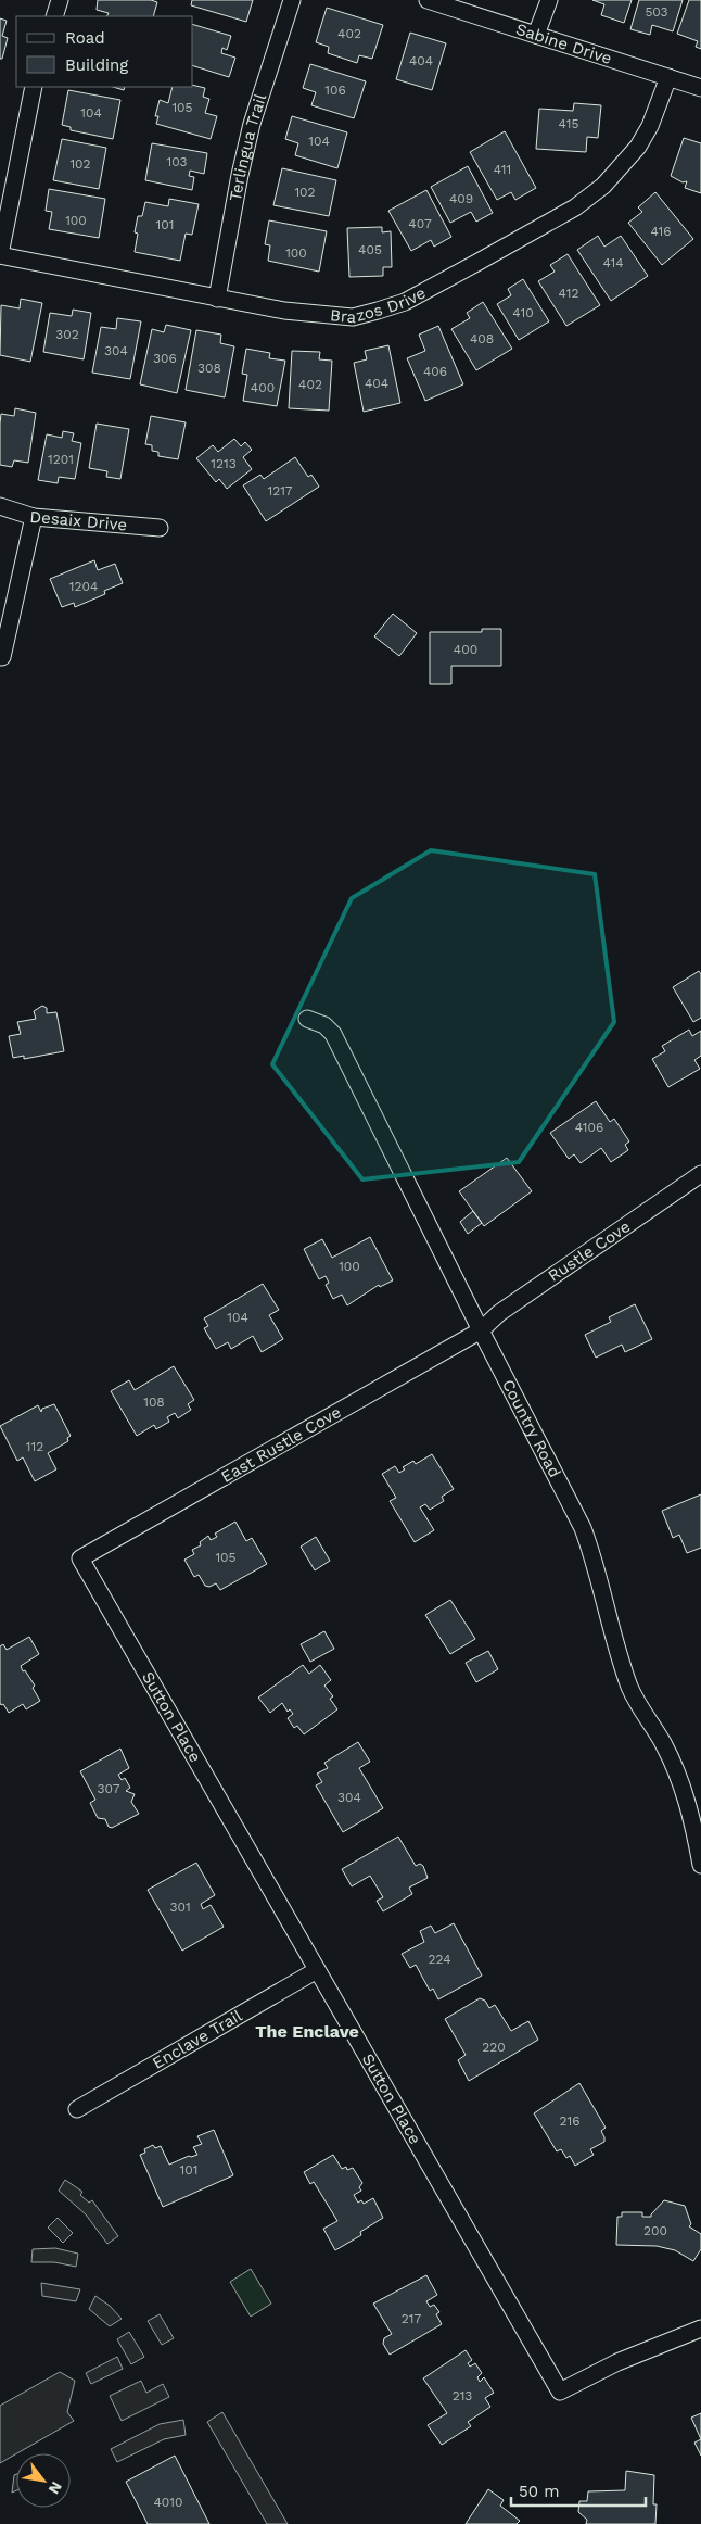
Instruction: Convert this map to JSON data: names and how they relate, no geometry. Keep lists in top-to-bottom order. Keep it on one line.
{"streets":{"street":["Sabine Drive","Terlingua Trail","Brazos Drive","Desaix Drive","Rustle Cove","Country Road","East Rustle Cove","Sutton Place","Enclave Trail"]},"crossings":[["Sabine Drive","Brazos Drive"],["Terlingua Trail","Brazos Drive"],["Rustle Cove","Country Road"],["Rustle Cove","East Rustle Cove"],["Country Road","East Rustle Cove"],["East Rustle Cove","Sutton Place"],["Sutton Place","Enclave Trail"]],"districts":["The Enclave"],"house_numbers":["503","402","404","106","105","104","415","104","103","102","411","102","409","100","407","101","416","405","100","414","412","410","302","408","304","306","308","406","404","402","400","1201","1213","1217","1204","400","4106","100","104","108","112","105","307","304","301","224","220","216","101","200","217","213","4010"],"legend":["Road","Building"],"scale_bar":"50 m","north":"bottom right"}
